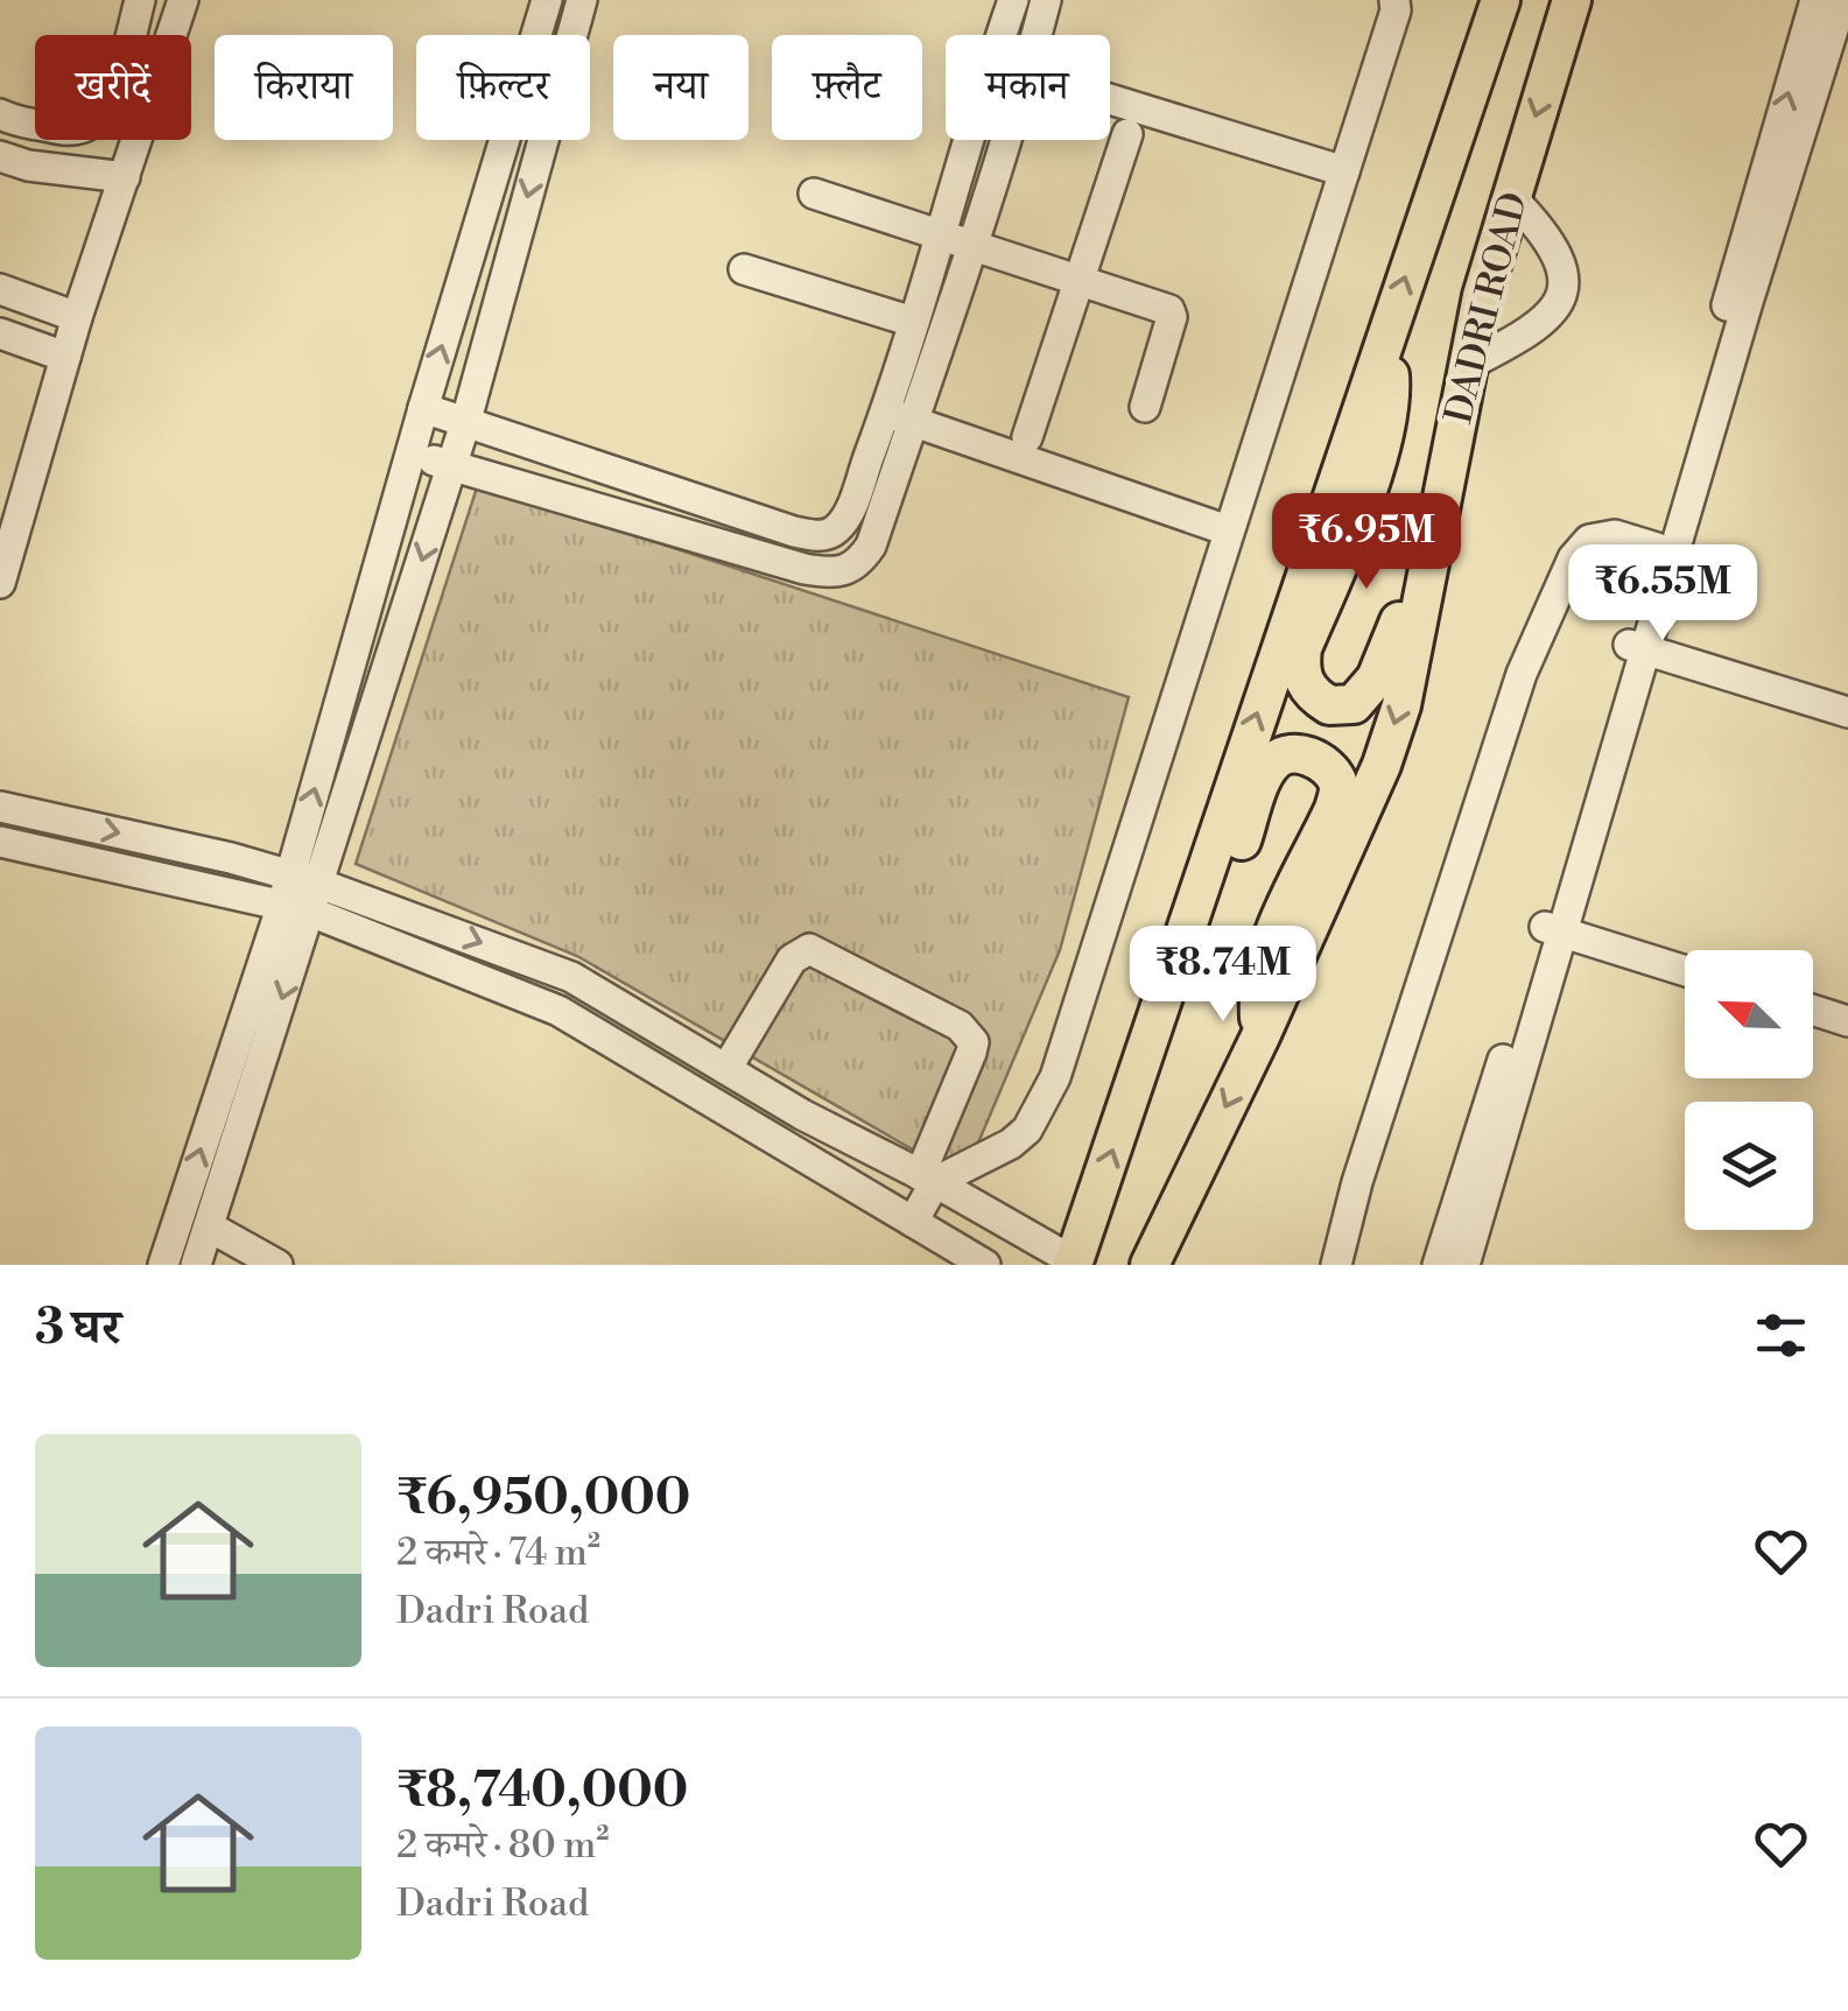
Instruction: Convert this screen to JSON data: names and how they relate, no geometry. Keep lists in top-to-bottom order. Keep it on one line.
{"streets":{"main road":["DADRI ROAD"]},"north":"top left","page":{"chip":["खरीदें","किराया","फ़िल्टर","नया","फ़्लैट","मकान"],"price":["₹6.95M","₹6.55M","₹8.74M"],"heading":"3 घर","list":[{"name":"₹6,950,000","note":"2 कमरे · 74 m² · Dadri Road"},{"name":"₹8,740,000","note":"2 कमरे · 80 m² · Dadri Road"}]}}
